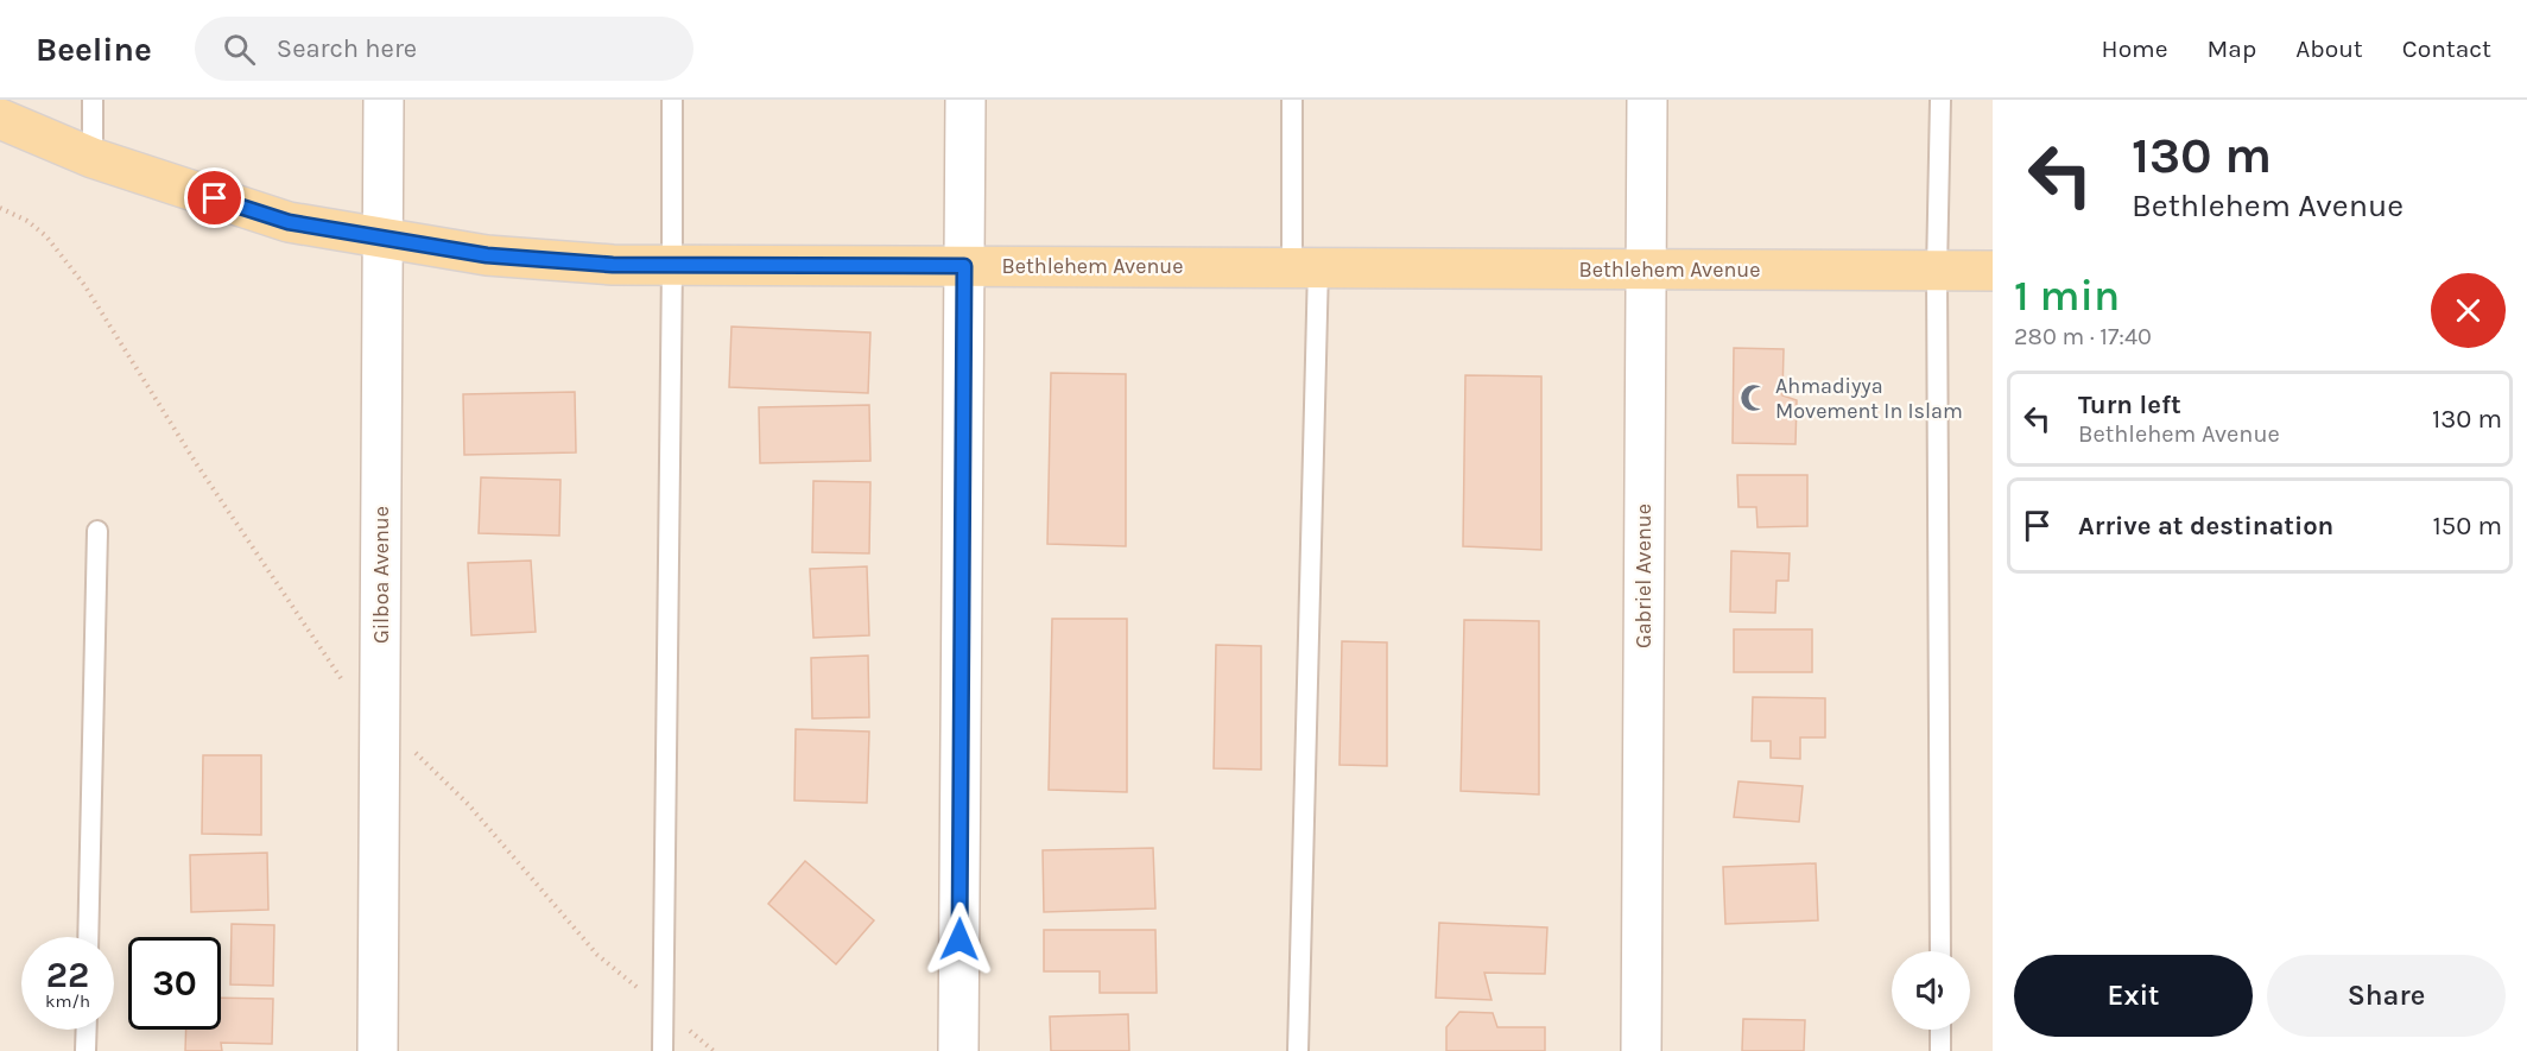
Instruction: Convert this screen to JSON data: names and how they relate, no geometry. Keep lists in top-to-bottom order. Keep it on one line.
{"streets":{"main road":["Bethlehem Avenue"],"street":["Gilboa Avenue","Gabriel Avenue"]},"crossings":[["Bethlehem Avenue","Gilboa Avenue"],["Bethlehem Avenue","Gabriel Avenue"]],"places":{"mosque":["Ahmadiyya Movement In Islam"]},"page":{"header":"Beeline","search":"Search here","nav":["Home","Map","About","Contact"],"turn":["130 m","Bethlehem Avenue"],"heading":["1 min","280 m · 17:40"],"list":[{"name":"Turn left","note":"Bethlehem Avenue","value":"130 m"},{"name":"Arrive at destination","value":"150 m"}],"speed":"22 km/h","limit":"30","buttons":["Exit","Share"]}}
